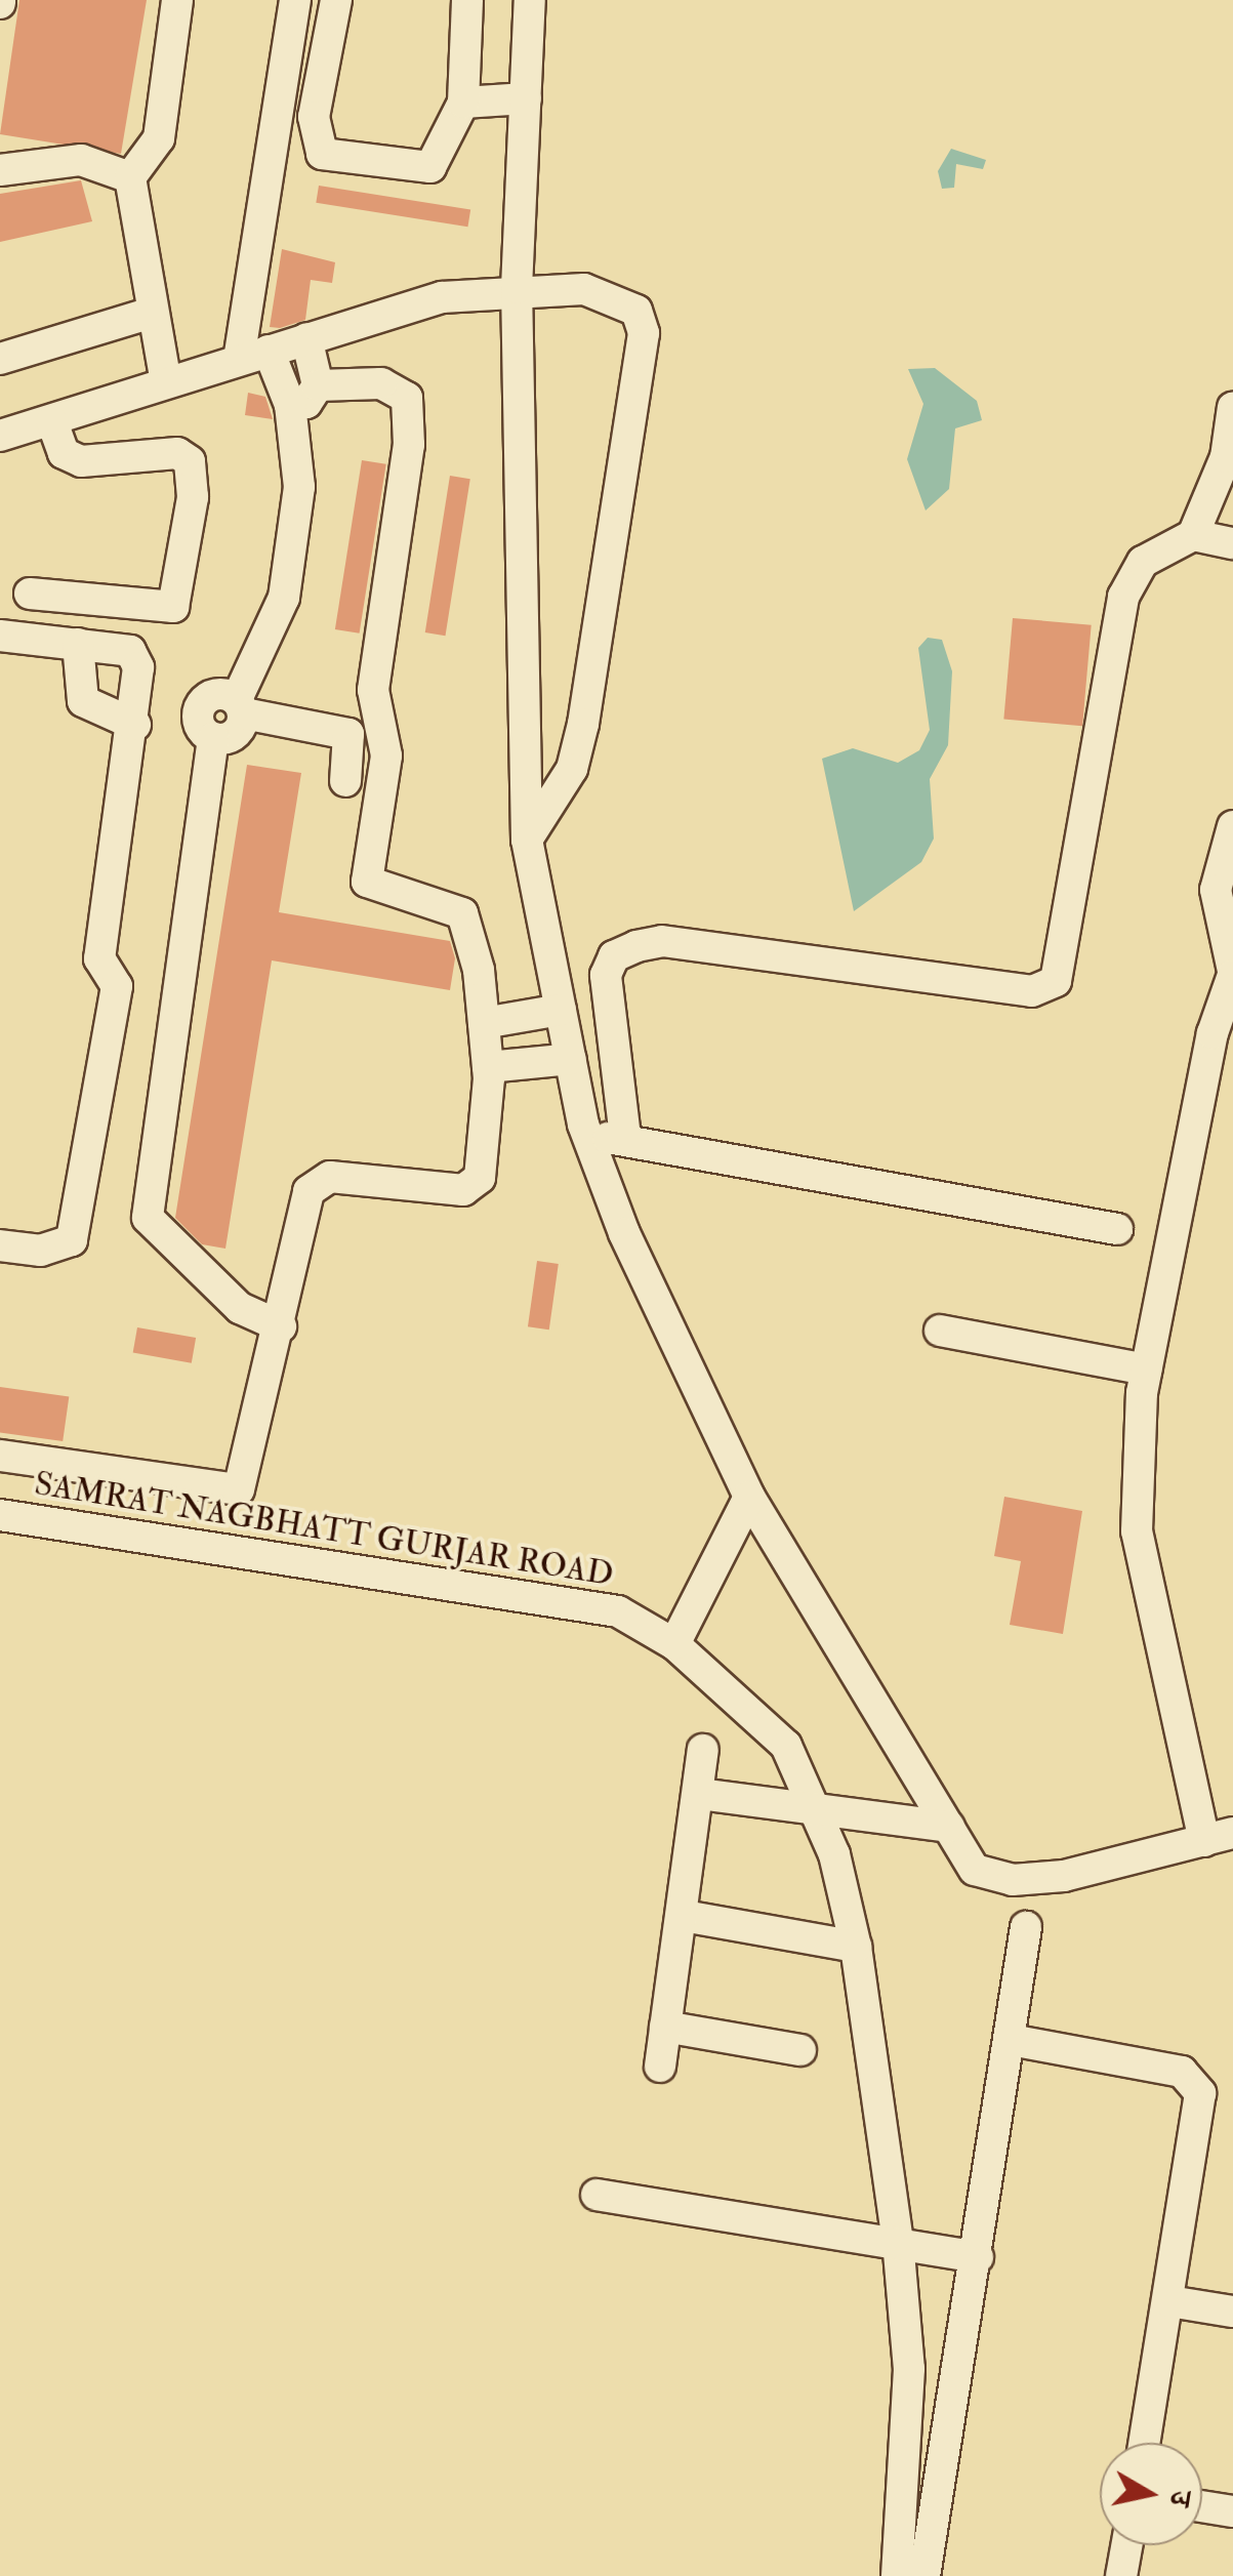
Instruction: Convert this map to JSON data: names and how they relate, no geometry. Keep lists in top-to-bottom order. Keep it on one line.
{"streets":{"street":["SAMRAT NAGBHATT GURJAR ROAD"]},"north":"right"}
